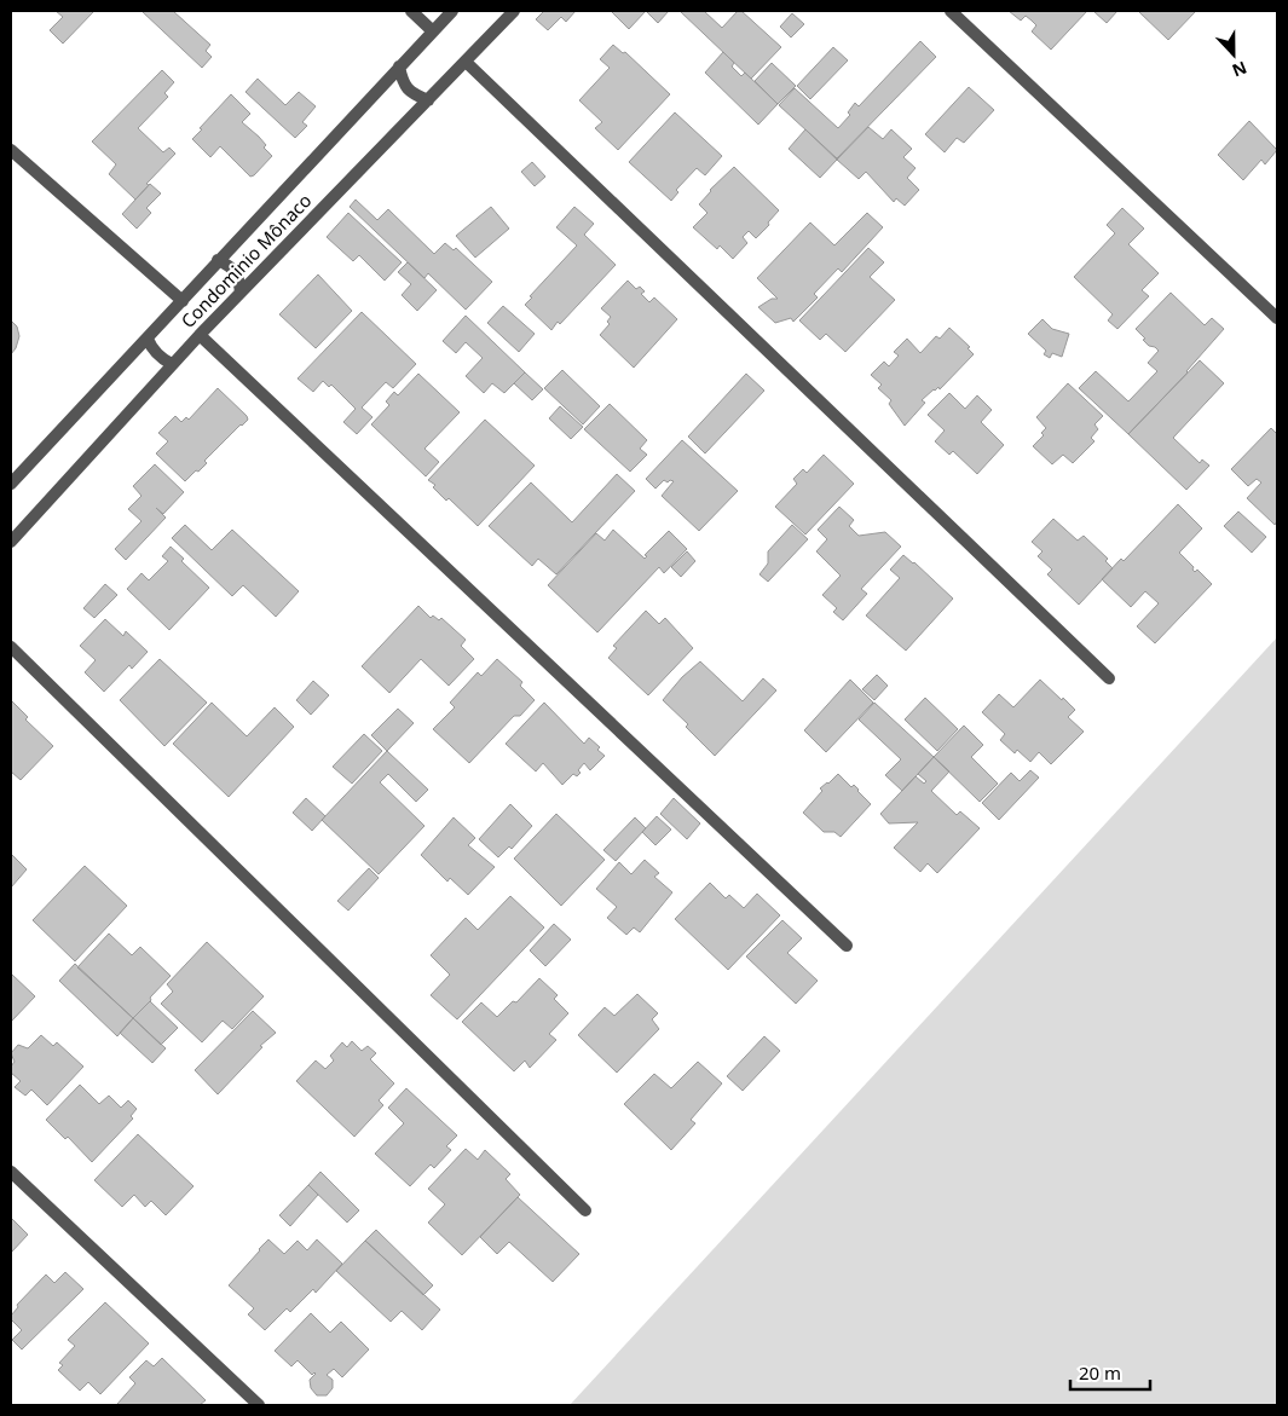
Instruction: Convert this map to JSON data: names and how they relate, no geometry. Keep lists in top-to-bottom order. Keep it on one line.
{"streets":{"street":["Condominio Mônaco"]},"scale_bar":"20 m","north":"bottom"}
